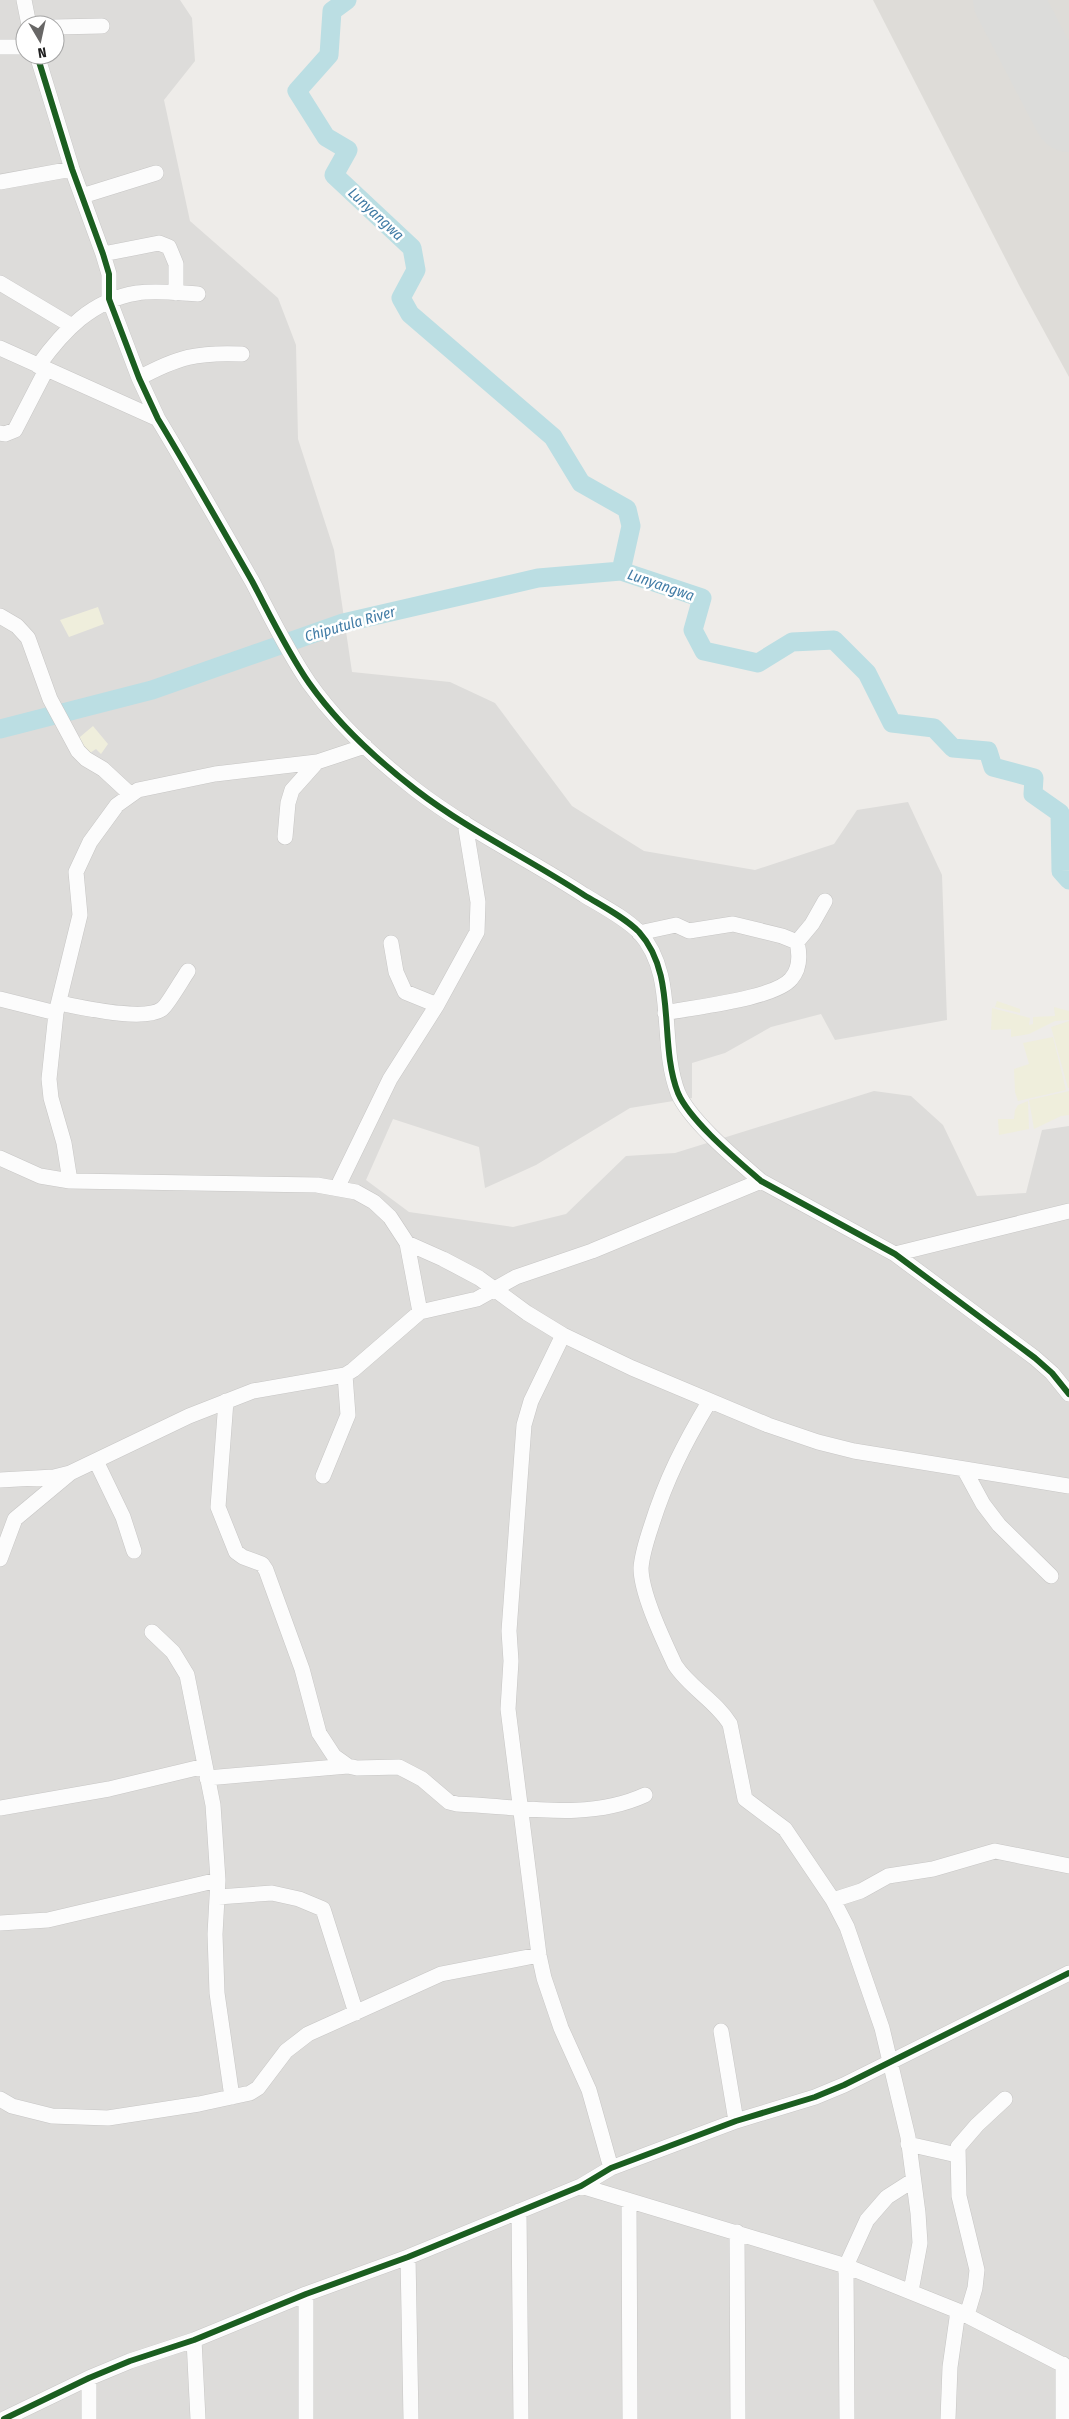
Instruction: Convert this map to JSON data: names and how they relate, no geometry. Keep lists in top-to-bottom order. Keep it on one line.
{"water":["Lunyangwa","Chiputula River"],"north":"bottom"}
